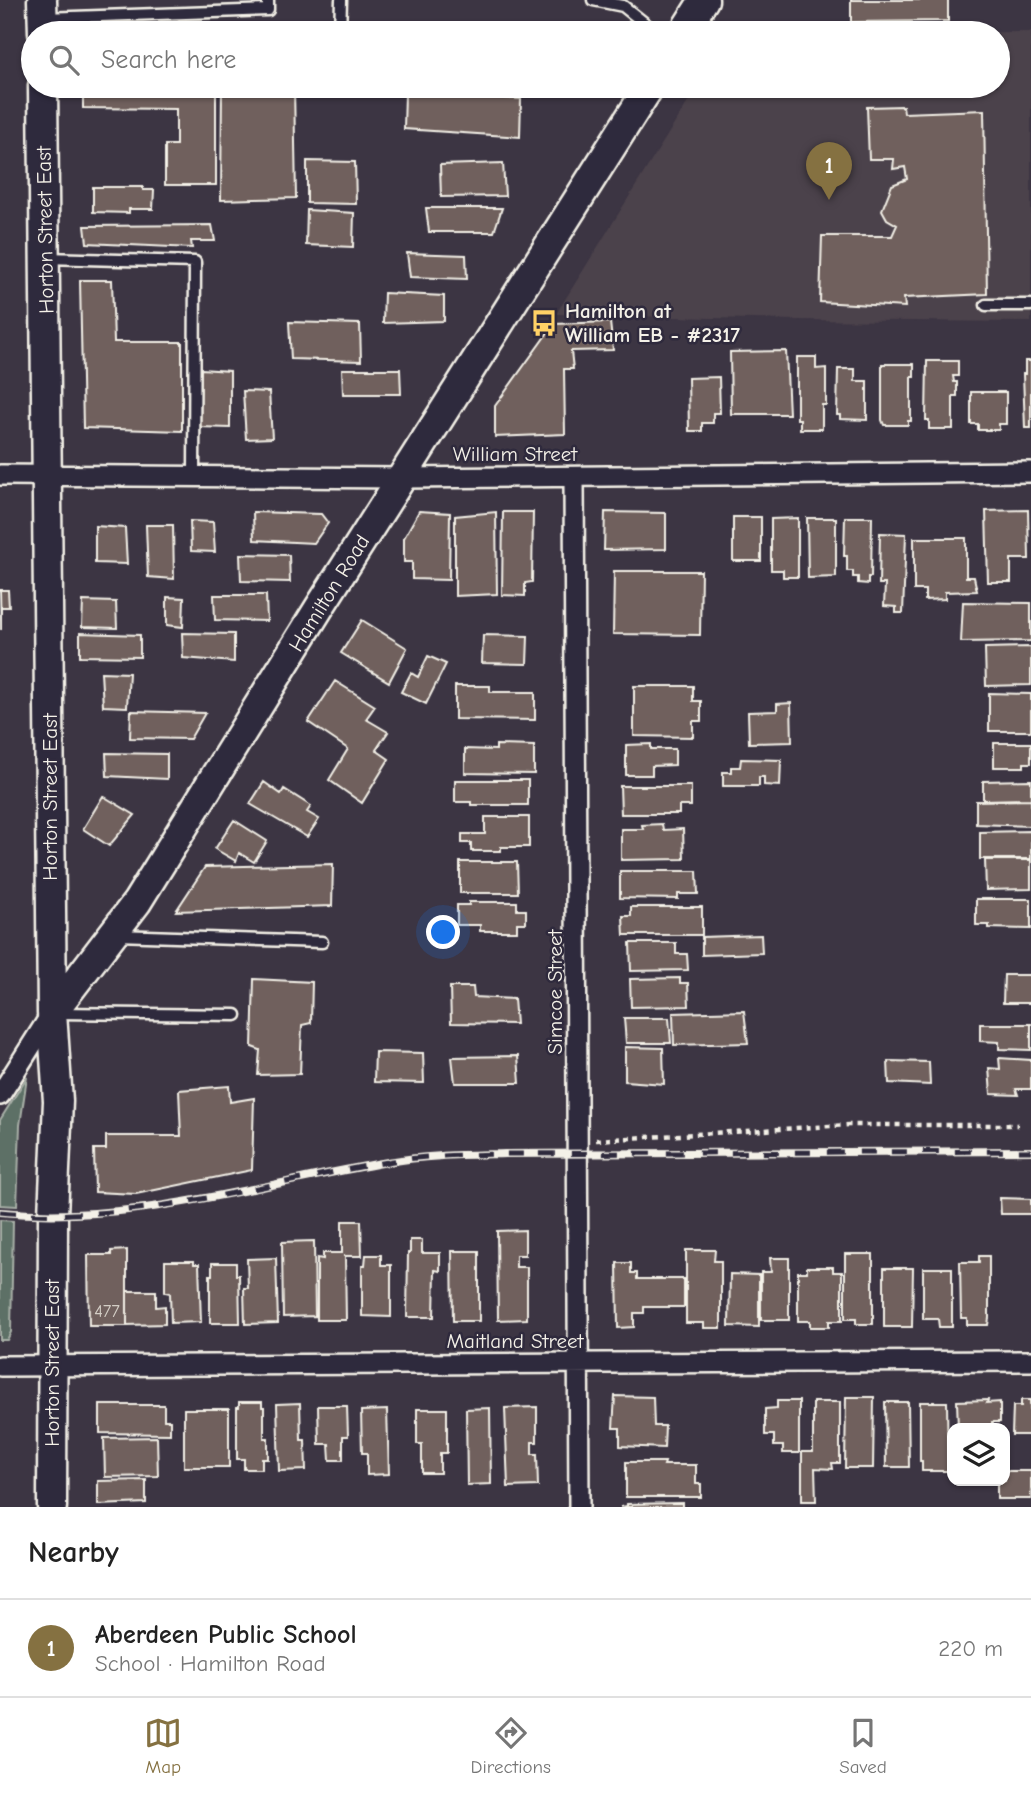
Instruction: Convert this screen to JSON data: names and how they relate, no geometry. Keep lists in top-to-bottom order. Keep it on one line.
{"streets":{"main road":["Horton Street East","Hamilton Road"],"street":["William Street","Simcoe Street","Maitland Street"]},"crossings":[["Horton Street East","William Street"],["Horton Street East","Hamilton Road"],["Horton Street East","Maitland Street"],["William Street","Hamilton Road"],["William Street","Simcoe Street"],["Simcoe Street","Maitland Street"]],"places":{"bus stop":["Hamilton at William EB - #2317"]},"house_numbers":["477"],"page":{"search":"Search here","pins":"1","heading":"Nearby","list":[{"mark":"1","name":"Aberdeen Public School","note":"School · Hamilton Road","value":"220 m"}],"nav":["Map","Directions","Saved"]}}
